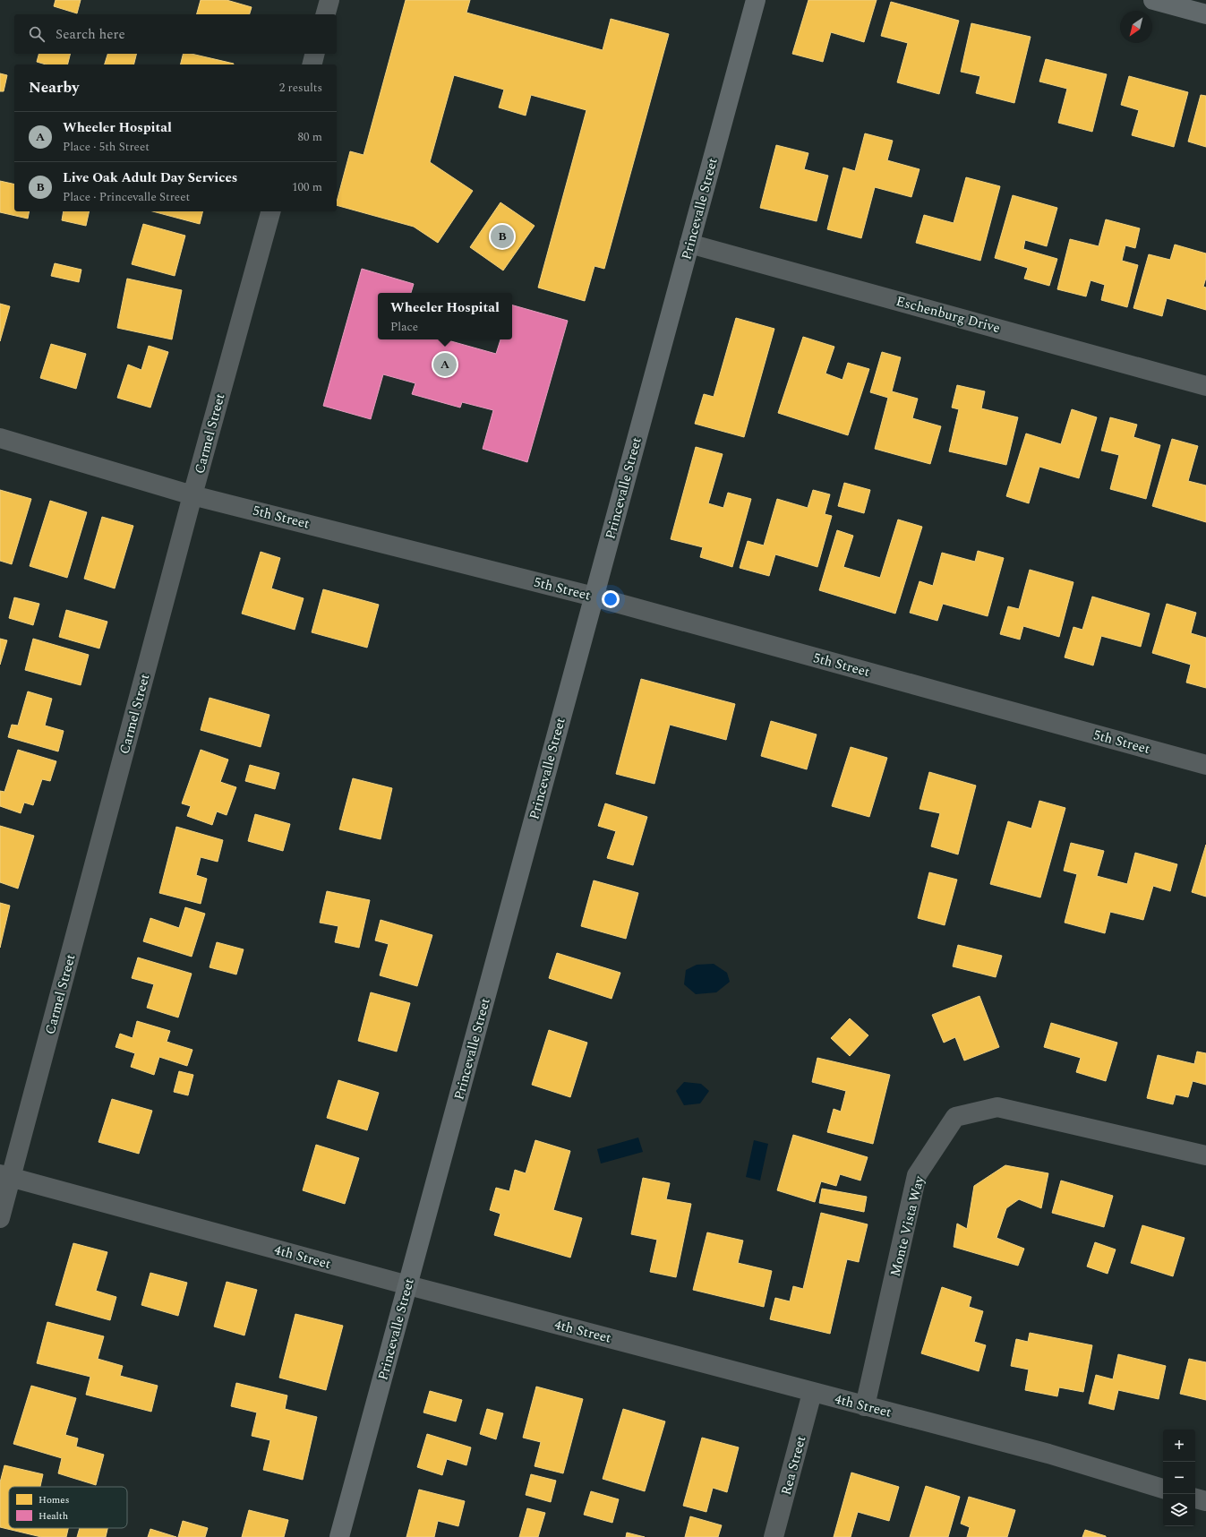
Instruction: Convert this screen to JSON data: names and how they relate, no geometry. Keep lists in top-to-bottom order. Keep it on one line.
{"streets":{"street":["Princevalle Street","Eschenburg Drive","Carmel Street","5th Street","Monte Vista Way","4th Street","Rea Street"]},"crossings":[["Princevalle Street","Eschenburg Drive"],["Princevalle Street","5th Street"],["Princevalle Street","4th Street"],["Carmel Street","5th Street"],["Carmel Street","4th Street"],["Monte Vista Way","4th Street"],["4th Street","Rea Street"]],"legend":["Homes","Health"],"north":"bottom left","page":{"search":"Search here","heading":["Nearby","2 results"],"list":[{"mark":"A","name":"Wheeler Hospital","note":"Place · 5th Street","value":"80 m"},{"mark":"B","name":"Live Oak Adult Day Services","note":"Place · Princevalle Street","value":"100 m"}],"pins":["B","A"],"popup":["Wheeler Hospital","Place"],"map_buttons":["+","−"]}}
